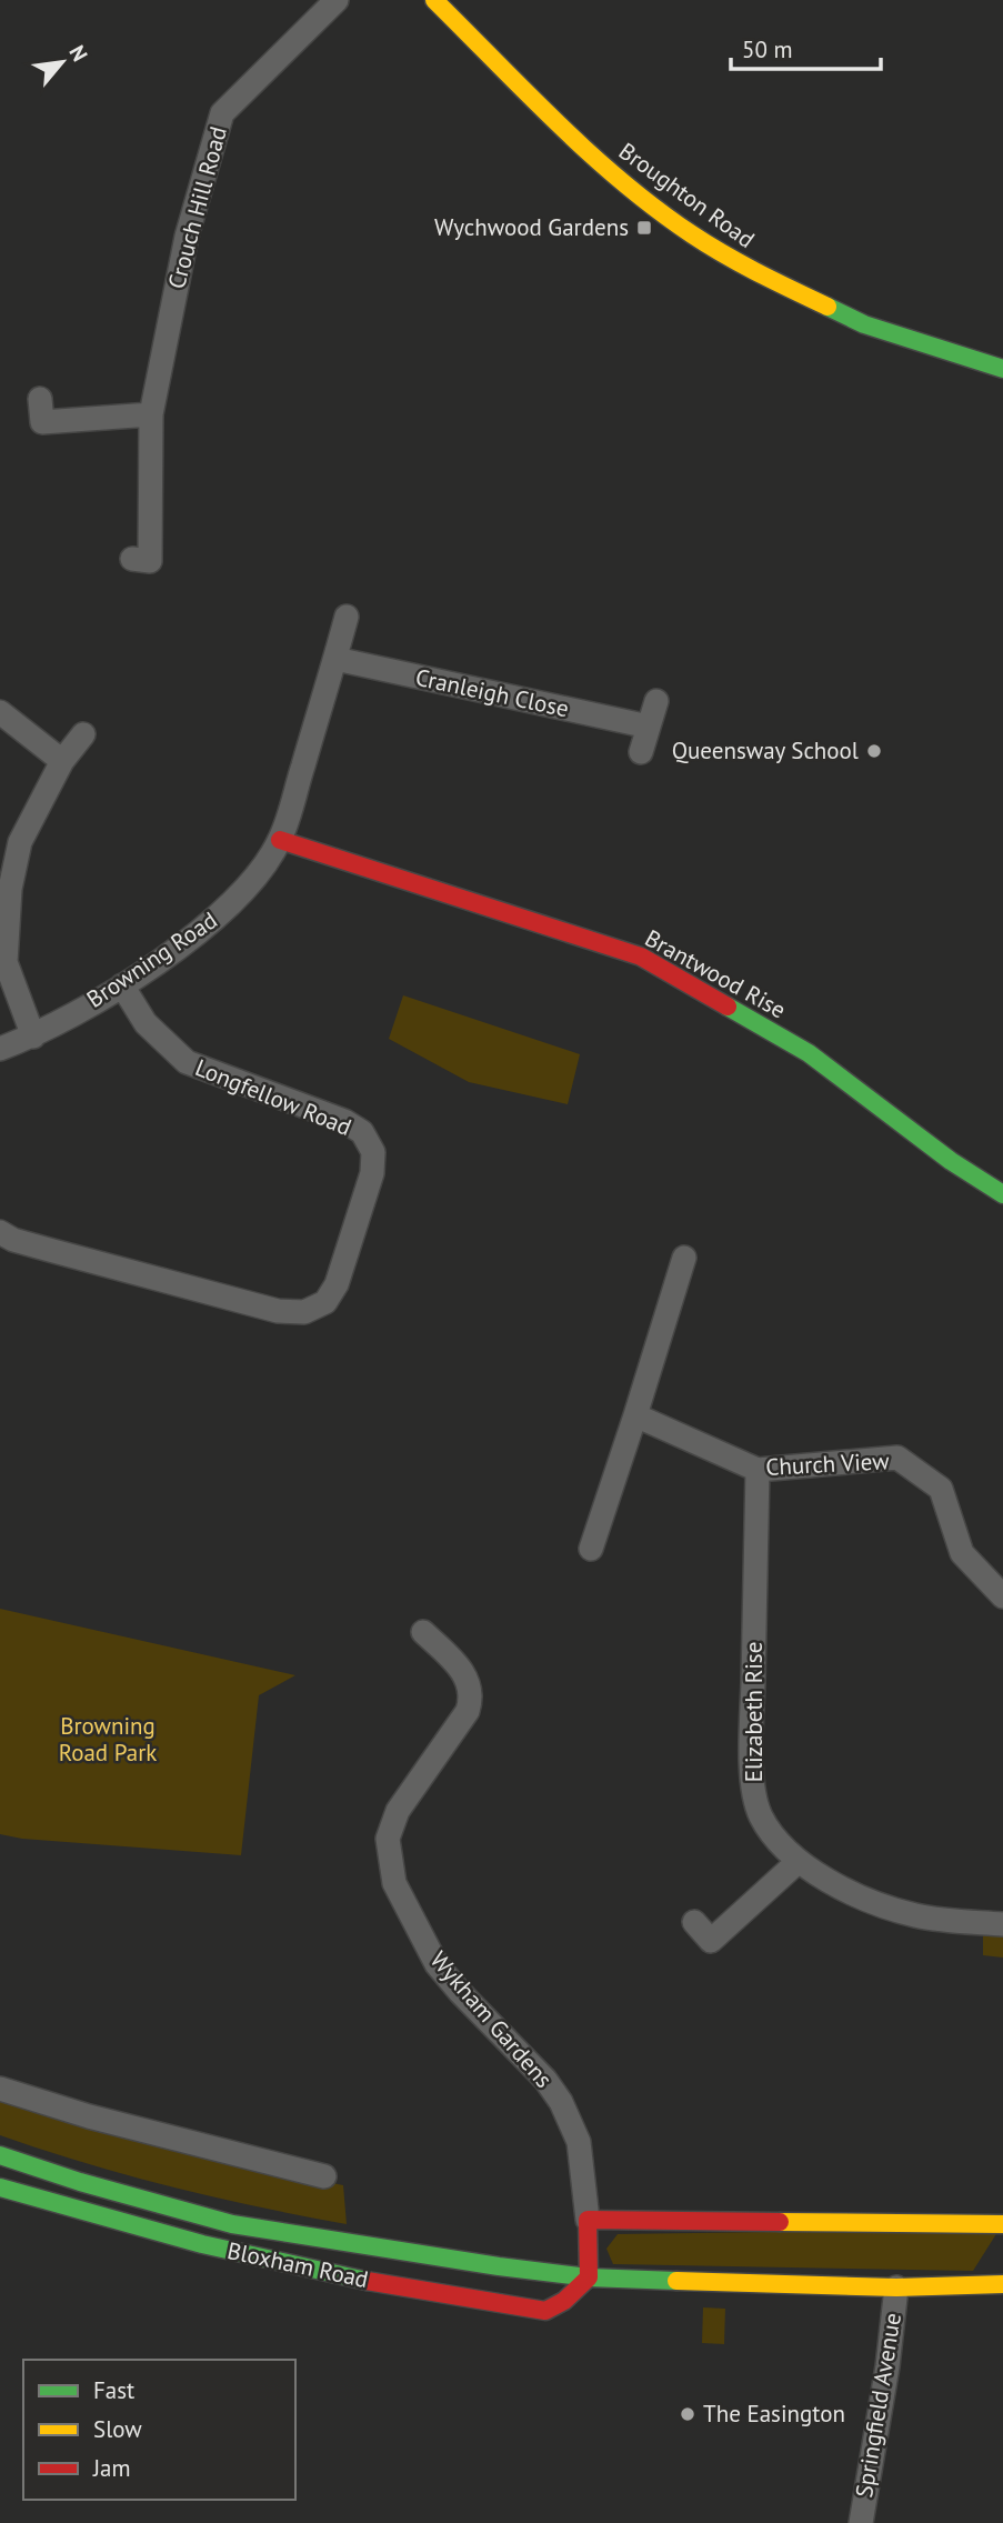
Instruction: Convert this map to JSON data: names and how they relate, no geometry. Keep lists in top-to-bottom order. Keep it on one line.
{"streets":{"street":["Broughton Road","Crouch Hill Road","Cranleigh Close","Browning Road","Brantwood Rise","Longfellow Road","Church View","Elizabeth Rise","Wykham Gardens","Bloxham Road","Springfield Avenue"]},"crossings":[["Cranleigh Close","Browning Road"],["Browning Road","Brantwood Rise"],["Browning Road","Longfellow Road"],["Church View","Elizabeth Rise"],["Bloxham Road","Springfield Avenue"]],"parks":["Browning Road Park"],"places":{"transit":["Wychwood Gardens"],"other":["Queensway School","The Easington"]},"legend":["Fast","Slow","Jam"],"scale_bar":"50 m","north":"top right"}
